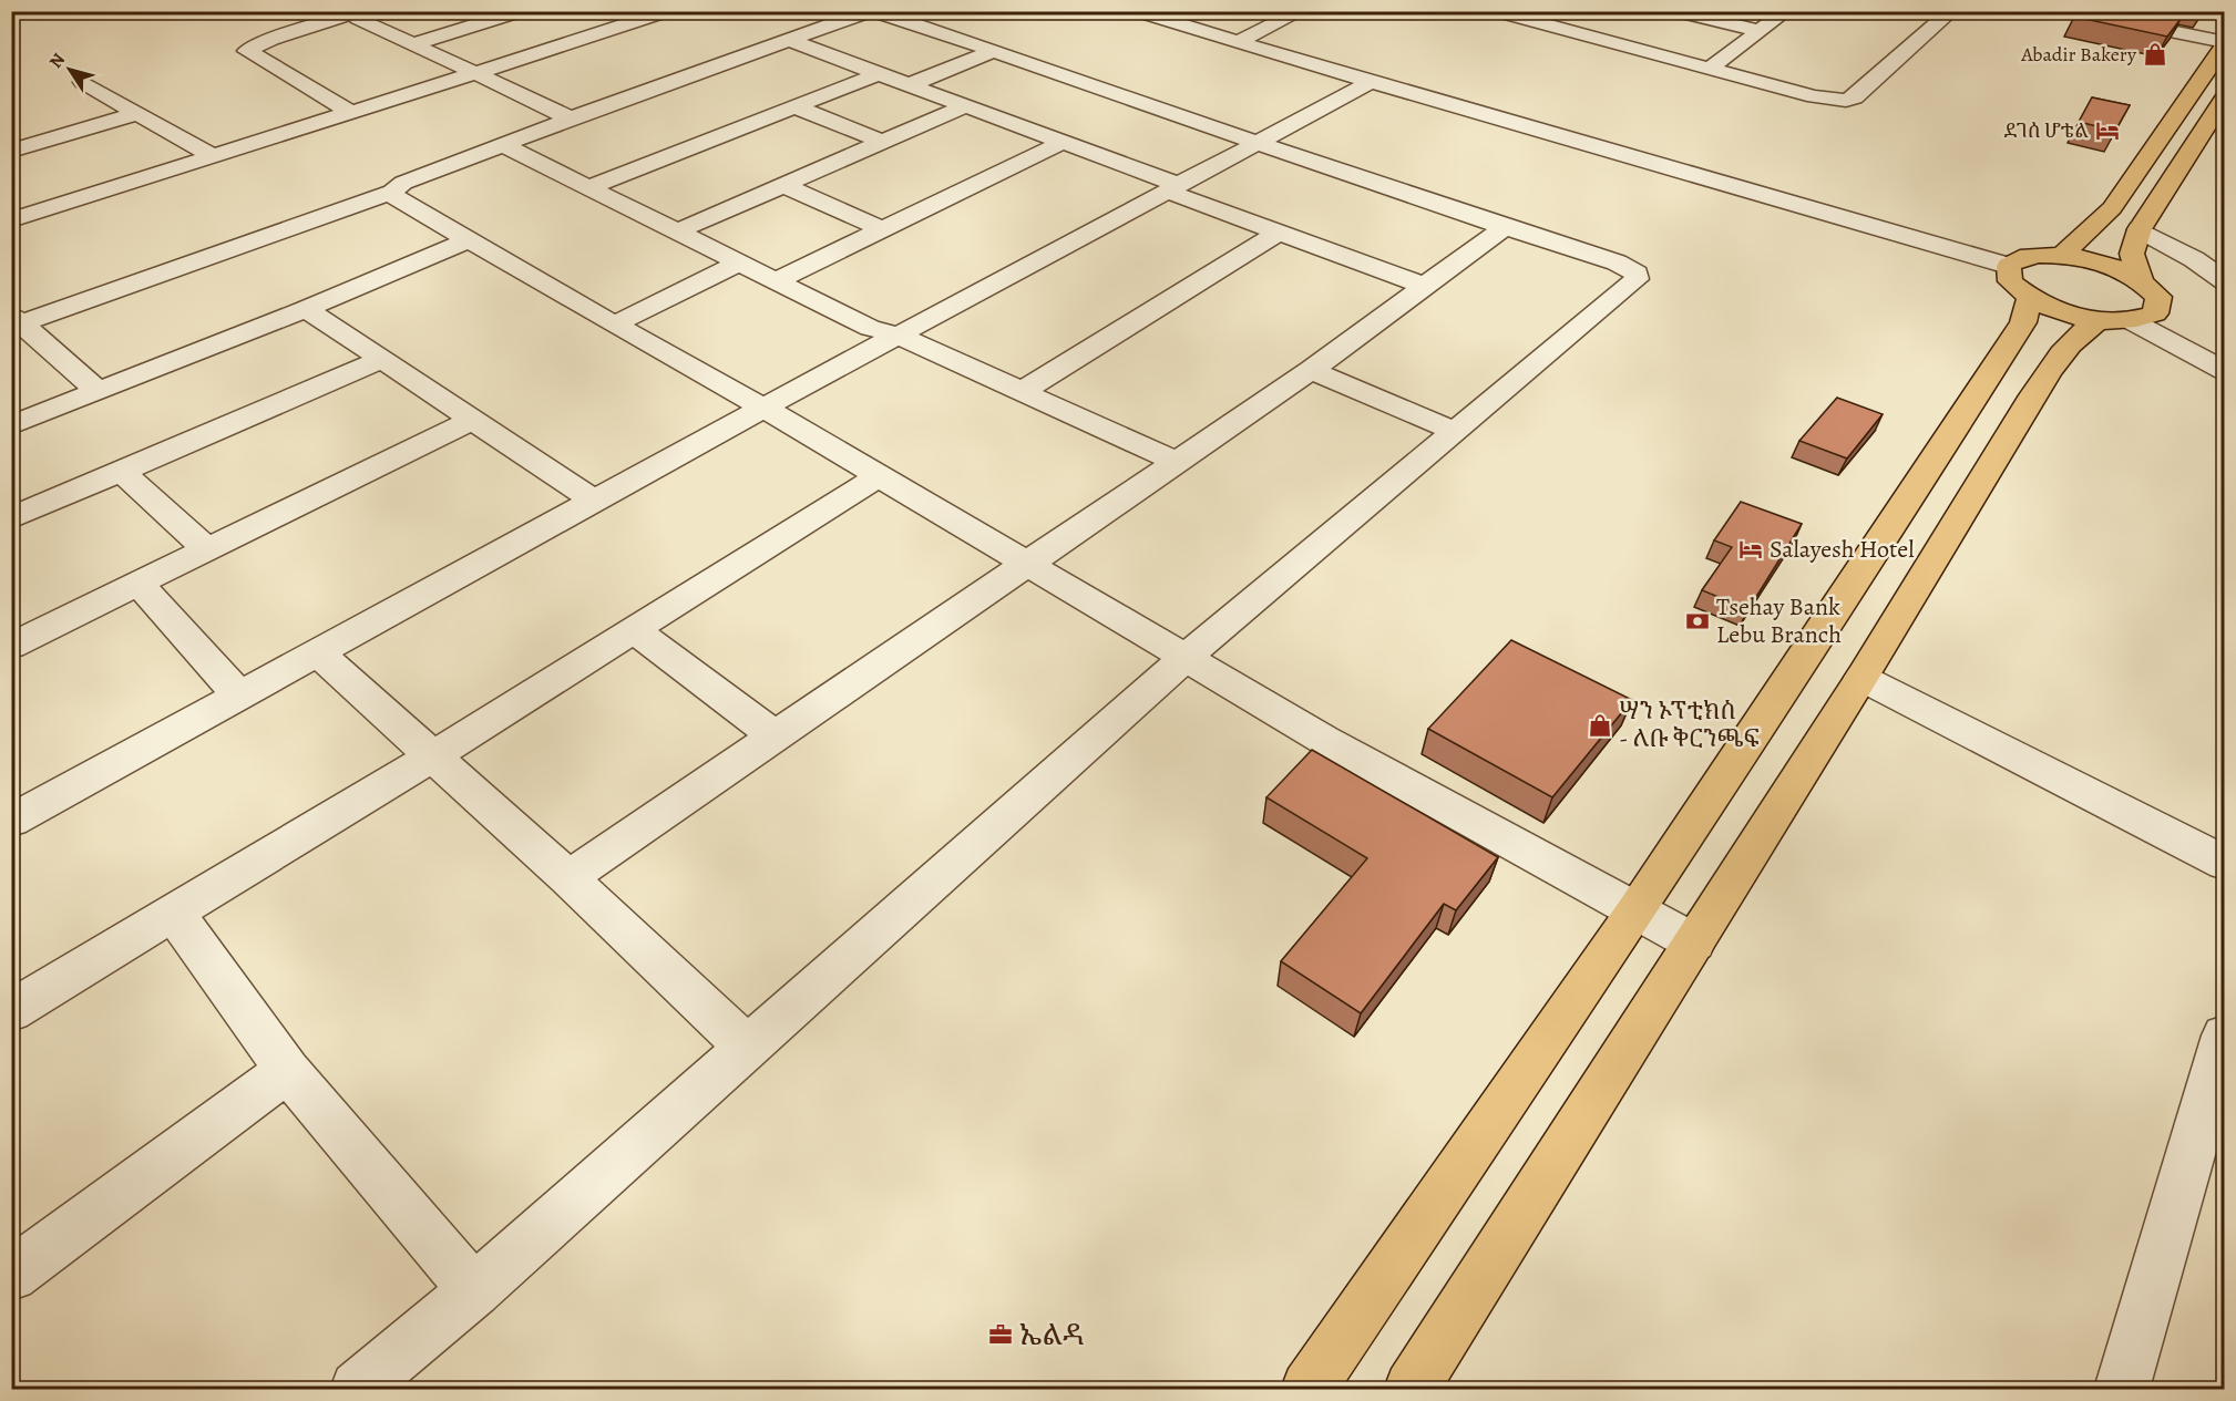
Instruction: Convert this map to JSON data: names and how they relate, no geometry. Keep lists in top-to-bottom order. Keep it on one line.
{"places":{"shop":["Abadir Bakery","ሣን ኦፕቲክስ - ለቡ ቅርንጫፍ"],"hotel":["ደገሰ ሆቴል","Salayesh Hotel"],"bank":["Tsehay Bank Lebu Branch"],"office":["ኤልዳ"]},"north":"top left"}
